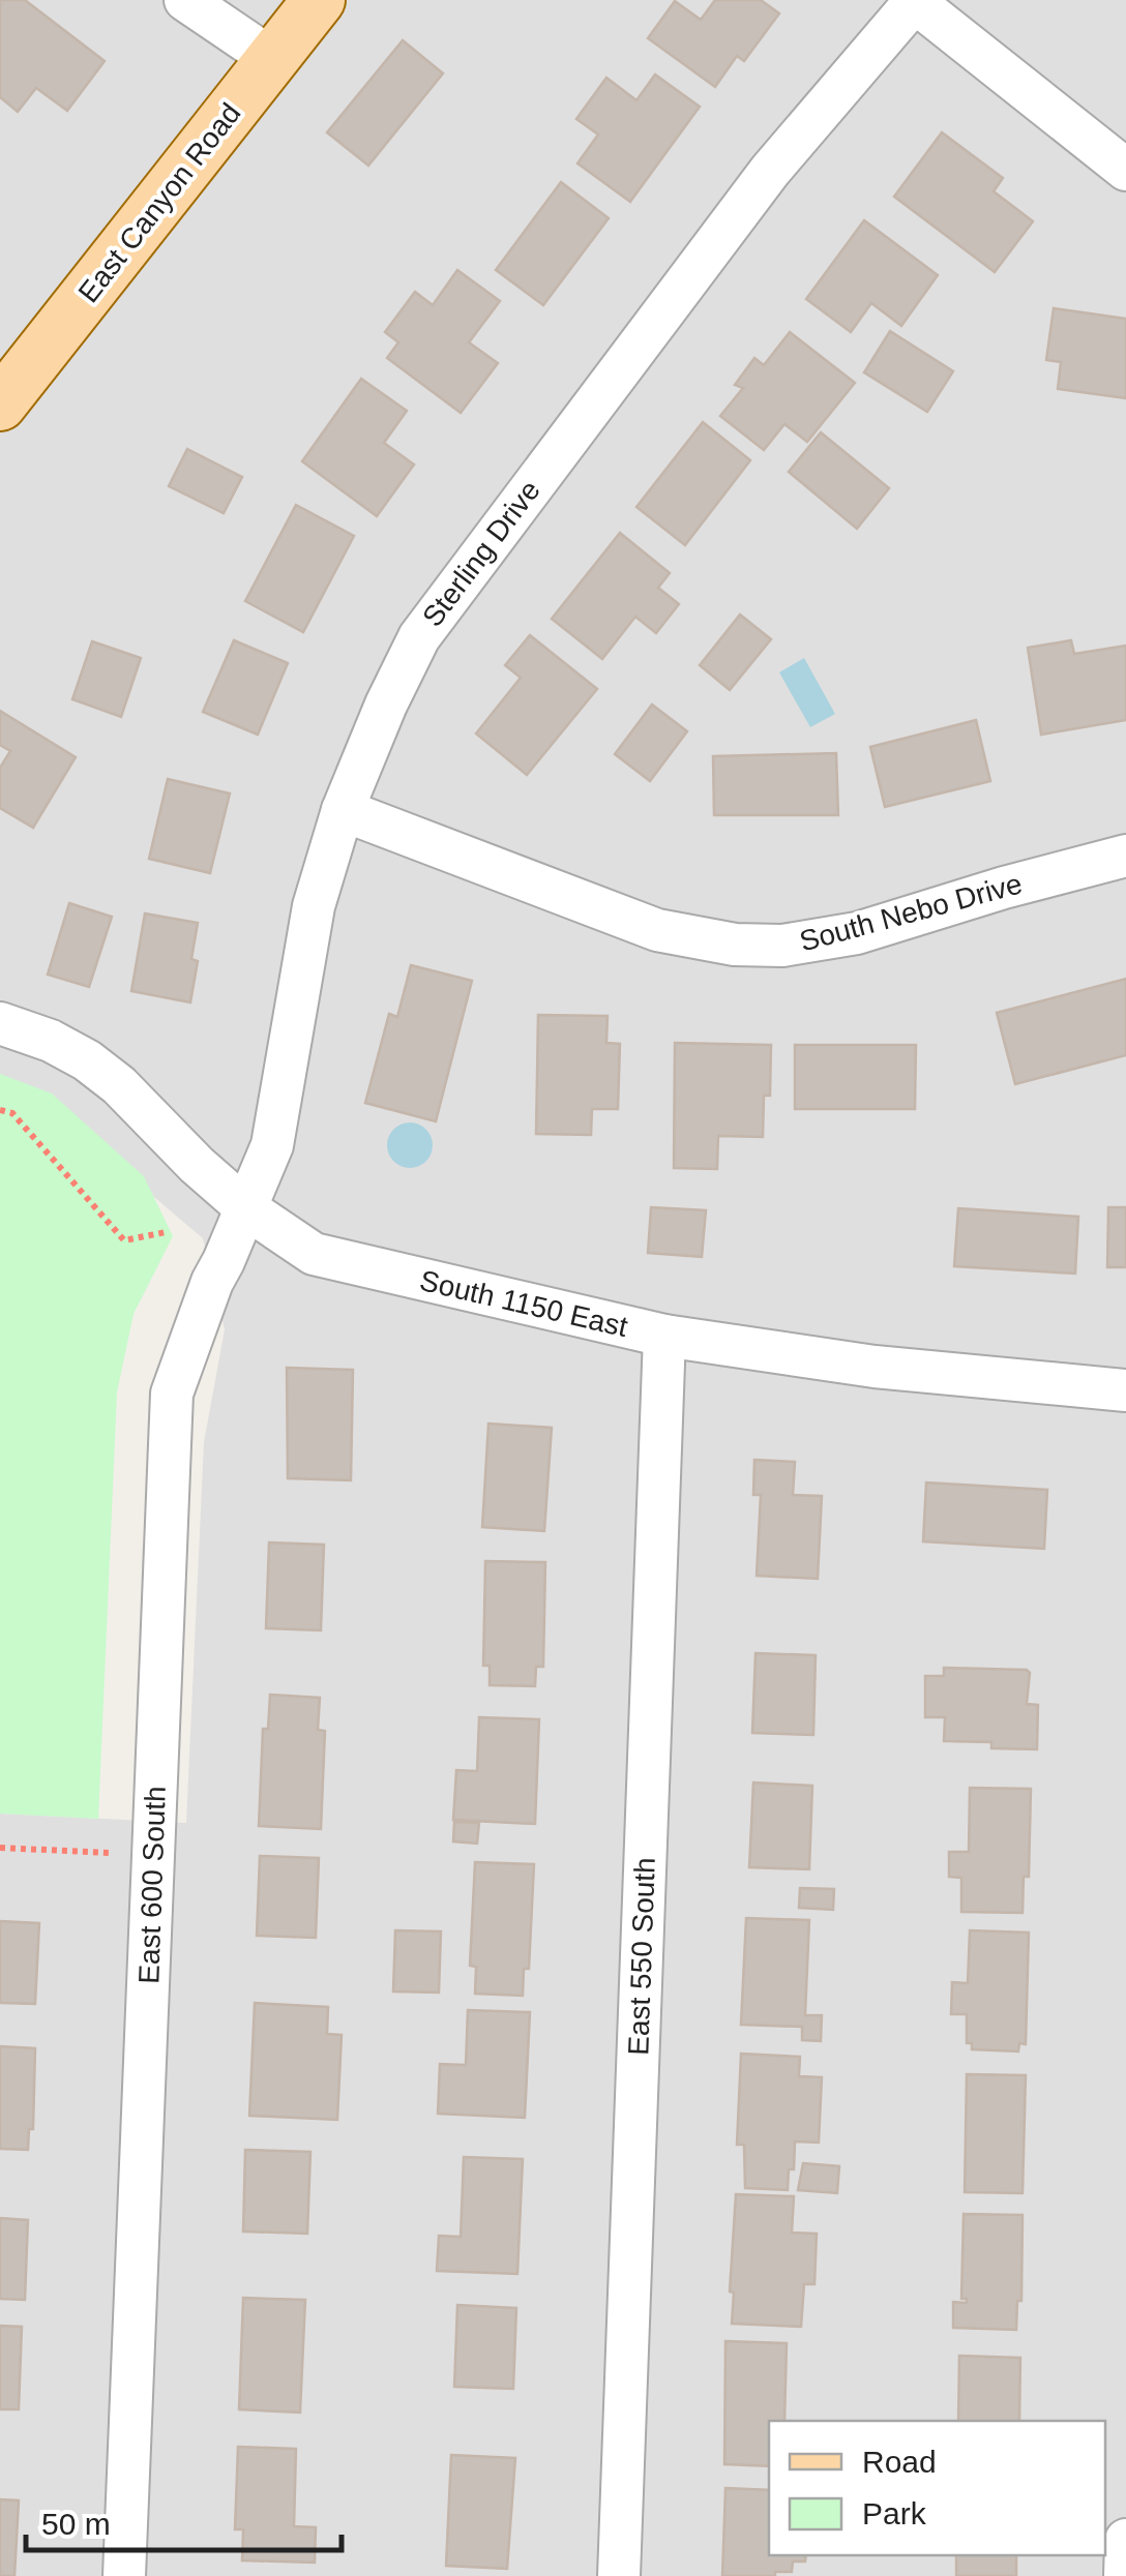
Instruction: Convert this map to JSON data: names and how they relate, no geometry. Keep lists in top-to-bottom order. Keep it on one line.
{"streets":{"main road":["East Canyon Road"],"street":["Sterling Drive","South Nebo Drive","South 1150 East","East 600 South","East 550 South"]},"crossings":[["Sterling Drive","South Nebo Drive"],["Sterling Drive","South 1150 East"],["Sterling Drive","East 600 South"],["South 1150 East","East 600 South"],["South 1150 East","East 550 South"]],"legend":["Road","Park"],"scale_bar":"50 m"}
